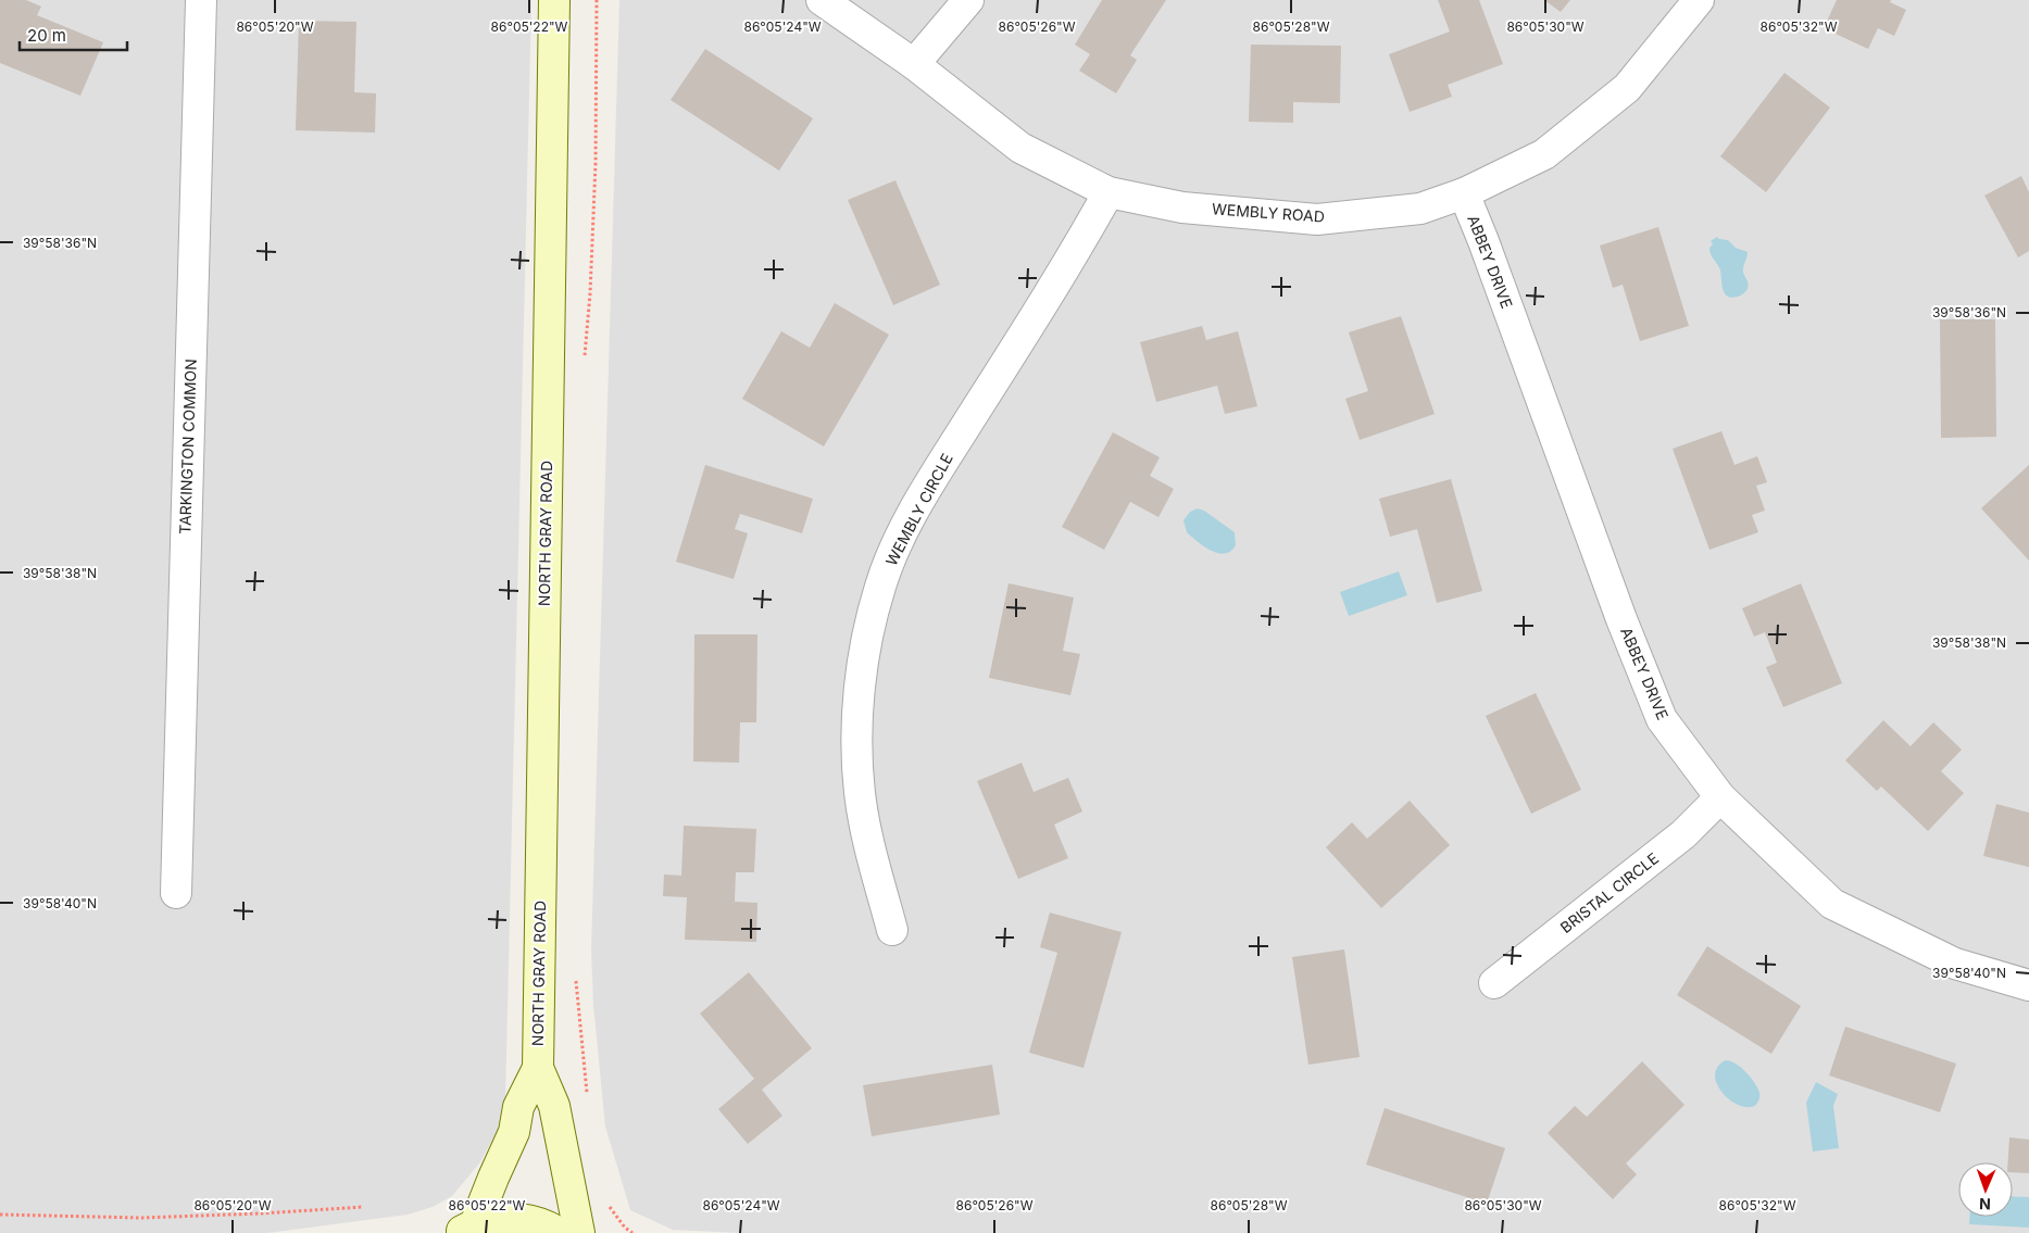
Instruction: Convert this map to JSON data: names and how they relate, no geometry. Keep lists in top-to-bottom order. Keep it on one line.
{"streets":{"street":["WEMBLY ROAD","ABBEY DRIVE","TARKINGTON COMMON","WEMBLY CIRCLE","NORTH GRAY ROAD","BRISTAL CIRCLE"]},"crossings":[["WEMBLY ROAD","ABBEY DRIVE"],["WEMBLY ROAD","WEMBLY CIRCLE"],["ABBEY DRIVE","BRISTAL CIRCLE"]],"scale_bar":"20 m","north":"bottom","coordinates":["86°05'20\"W","86°05'22\"W","86°05'24\"W","86°05'26\"W","86°05'28\"W","86°05'30\"W","86°05'32\"W","39°58'36\"N","39°58'38\"N","39°58'40\"N"]}
